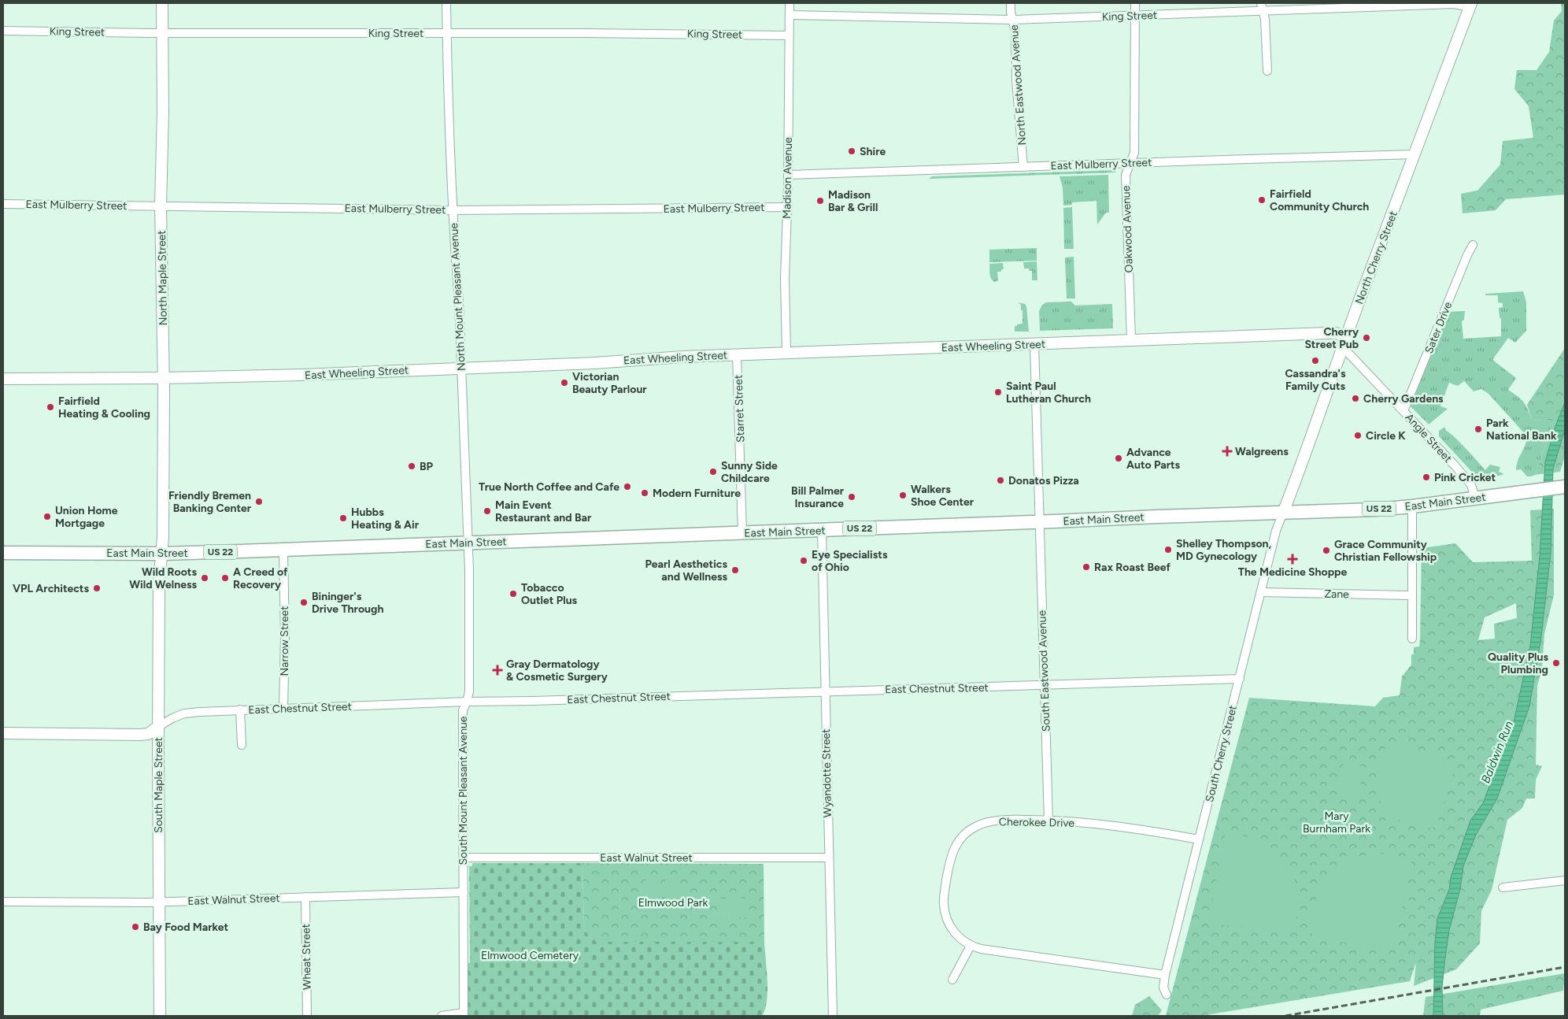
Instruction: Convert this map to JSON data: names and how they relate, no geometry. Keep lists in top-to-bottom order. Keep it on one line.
{"streets":{"main road":["East Main Street","US 22"],"street":["King Street","North Eastwood Avenue","East Mulberry Street","Madison Avenue","Oakwood Avenue","North Cherry Street","North Maple Street","North Mount Pleasant Avenue","Sater Drive","East Wheeling Street","Starret Street","Angle Street","Zane","Narrow Street","South Eastwood Avenue","East Chestnut Street","South Cherry Street","Wyandotte Street","South Maple Street","South Mount Pleasant Avenue","Cherokee Drive","East Walnut Street","Wheat Street"]},"crossings":[["King Street","North Eastwood Avenue"],["King Street","Madison Avenue"],["King Street","Oakwood Avenue"],["King Street","North Cherry Street"],["King Street","North Maple Street"],["King Street","North Mount Pleasant Avenue"],["North Eastwood Avenue","East Mulberry Street"],["East Mulberry Street","Madison Avenue"],["East Mulberry Street","Oakwood Avenue"],["East Mulberry Street","North Cherry Street"],["East Mulberry Street","North Maple Street"],["East Mulberry Street","North Mount Pleasant Avenue"],["Madison Avenue","East Wheeling Street"],["Oakwood Avenue","East Wheeling Street"],["North Cherry Street","East Wheeling Street"],["North Cherry Street","Angle Street"],["North Cherry Street","East Main Street"],["North Cherry Street","South Cherry Street"],["North Maple Street","East Wheeling Street"],["North Maple Street","East Main Street"],["North Maple Street","South Maple Street"],["North Mount Pleasant Avenue","East Wheeling Street"],["North Mount Pleasant Avenue","East Main Street"],["North Mount Pleasant Avenue","South Mount Pleasant Avenue"],["Sater Drive","Angle Street"],["East Wheeling Street","Starret Street"],["East Wheeling Street","Angle Street"],["Starret Street","East Main Street"],["Angle Street","East Main Street"],["East Main Street","Narrow Street"],["East Main Street","South Eastwood Avenue"],["East Main Street","South Cherry Street"],["East Main Street","Wyandotte Street"],["East Main Street","South Maple Street"],["East Main Street","South Mount Pleasant Avenue"],["Zane","South Cherry Street"],["Narrow Street","East Chestnut Street"],["South Eastwood Avenue","East Chestnut Street"],["South Eastwood Avenue","Cherokee Drive"],["East Chestnut Street","South Cherry Street"],["East Chestnut Street","Wyandotte Street"],["East Chestnut Street","South Maple Street"],["East Chestnut Street","South Mount Pleasant Avenue"],["South Cherry Street","Cherokee Drive"],["Wyandotte Street","East Walnut Street"],["South Maple Street","East Walnut Street"],["South Mount Pleasant Avenue","East Walnut Street"],["East Walnut Street","Wheat Street"]],"water":["Baldwin Run"],"parks":["Mary Burnham Park","Elmwood Park","Elmwood Cemetery"],"places":{"other":["Shire","Fairfield Community Church","Madison Bar & Grill","Cherry Street Pub","Cassandra's Family Cuts","Victorian Beauty Parlour","Saint Paul Lutheran Church","Cherry Gardens","Fairfield Heating & Cooling","Park National Bank","Circle K","Advance Auto Parts","BP","Sunny Side Childcare","Pink Cricket","Donatos Pizza","True North Coffee and Cafe","Modern Furniture","Walkers Shoe Center","Bill Palmer Insurance","Friendly Bremen Banking Center","Main Event Restaurant and Bar","Union Home Mortgage","Hubbs Heating & Air","Shelley Thompson, MD Gynecology","Grace Community Christian Fellowship","Eye Specialists of Ohio","Rax Roast Beef","Pearl Aesthetics and Wellness","Wild Roots Wild Welness","A Creed of Recovery","VPL Architects","Tobacco Outlet Plus","Bininger's Drive Through","Quality Plus Plumbing","Bay Food Market"],"health":["Walgreens","The Medicine Shoppe","Gray Dermatology & Cosmetic Surgery"]}}
